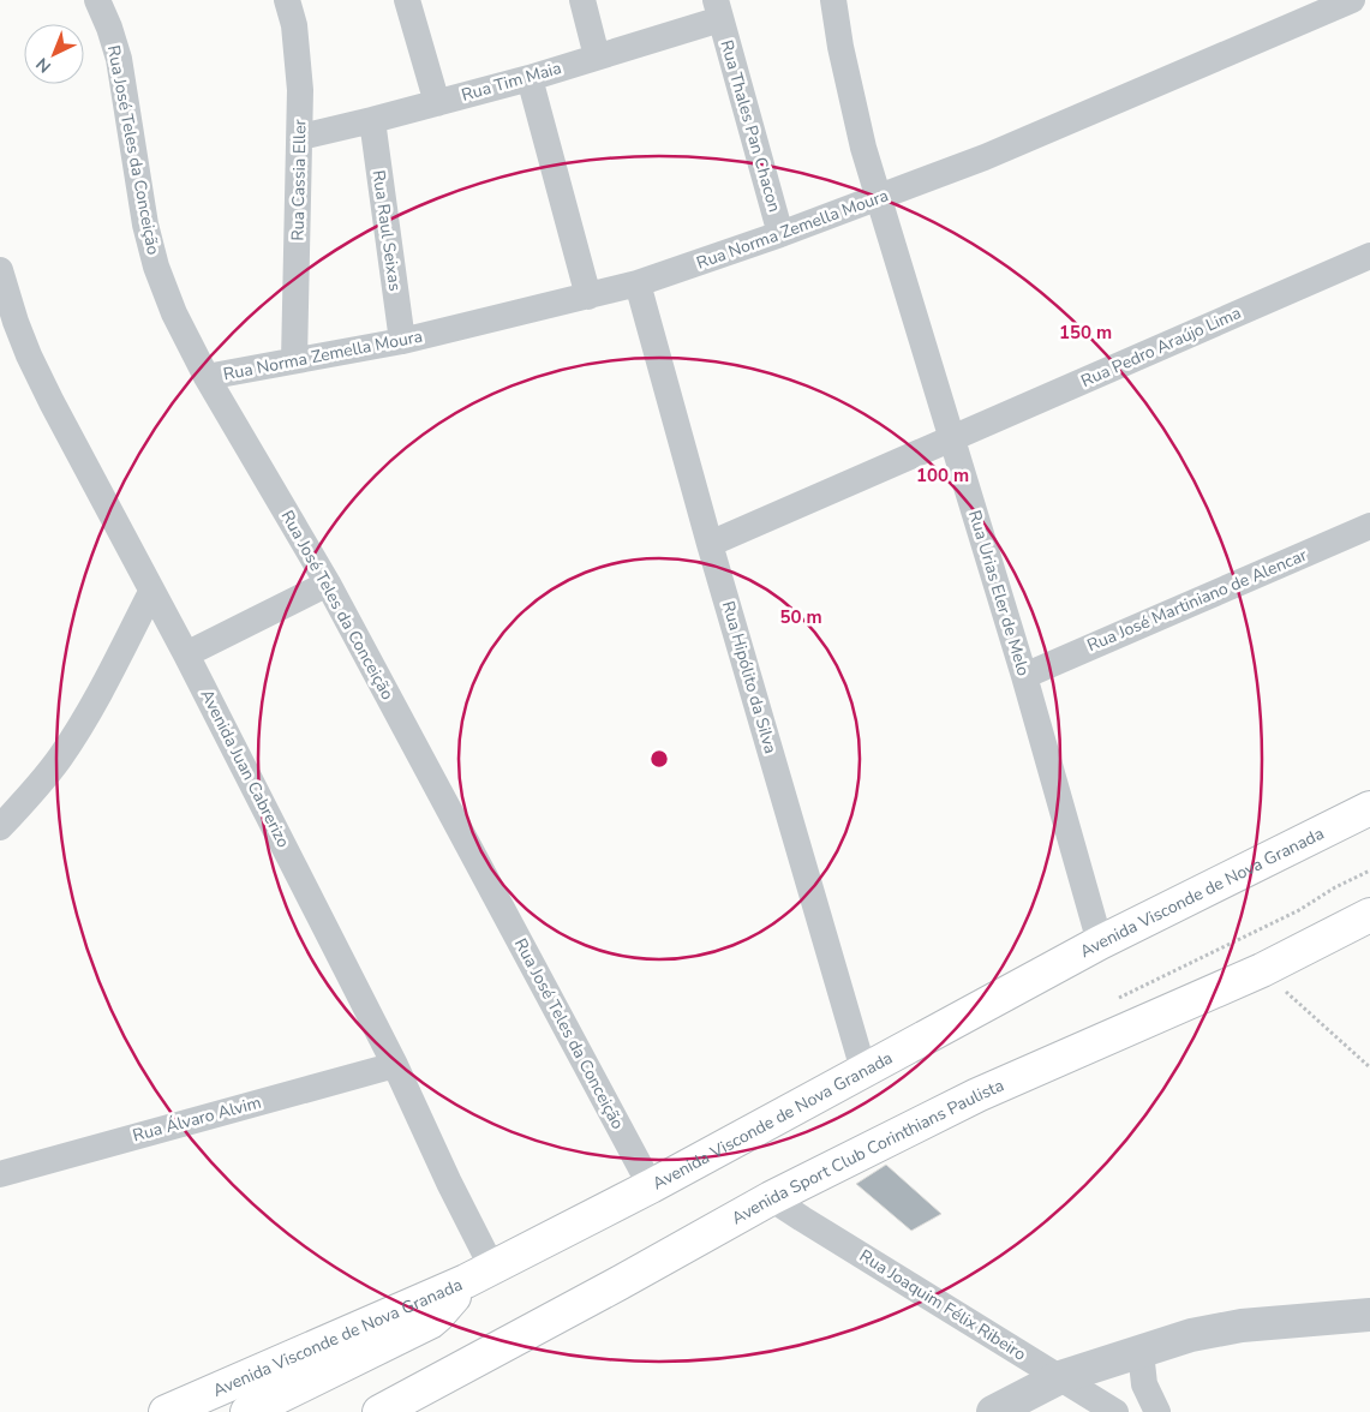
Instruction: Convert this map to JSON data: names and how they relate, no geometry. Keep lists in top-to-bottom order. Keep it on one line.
{"streets":{"main road":["Avenida Visconde de Nova Granada","Avenida Sport Club Corinthians Paulista"],"street":["Rua Tim Maia","Rua Thales Pan Chacon","Rua José Teles da Conceição","Rua Cassia Eller","Rua Norma Zemella Moura","Rua Raul Seixas","Rua Pedro Araújo Lima","Rua Urias Eler de Melo","Rua José Martiniano de Alencar","Rua Hipólito da Silva","Avenida Juan Cabrerizo","Rua Álvaro Alvim","Rua Joaquim Félix Ribeiro"]},"crossings":[["Rua Tim Maia","Rua Thales Pan Chacon"],["Rua Tim Maia","Rua Cassia Eller"],["Rua Tim Maia","Rua Raul Seixas"],["Rua Thales Pan Chacon","Rua Norma Zemella Moura"],["Rua José Teles da Conceição","Rua Norma Zemella Moura"],["Rua José Teles da Conceição","Avenida Visconde de Nova Granada"],["Rua Cassia Eller","Rua Norma Zemella Moura"],["Rua Norma Zemella Moura","Rua Raul Seixas"],["Rua Norma Zemella Moura","Rua Urias Eler de Melo"],["Rua Norma Zemella Moura","Rua Hipólito da Silva"],["Rua Pedro Araújo Lima","Rua Urias Eler de Melo"],["Rua Pedro Araújo Lima","Rua Hipólito da Silva"],["Rua Urias Eler de Melo","Rua José Martiniano de Alencar"],["Rua Urias Eler de Melo","Avenida Visconde de Nova Granada"],["Rua Hipólito da Silva","Avenida Visconde de Nova Granada"],["Avenida Juan Cabrerizo","Avenida Visconde de Nova Granada"],["Avenida Juan Cabrerizo","Rua Álvaro Alvim"],["Avenida Sport Club Corinthians Paulista","Rua Joaquim Félix Ribeiro"]],"north":"bottom left","rings":["150 m","100 m","50 m"]}
